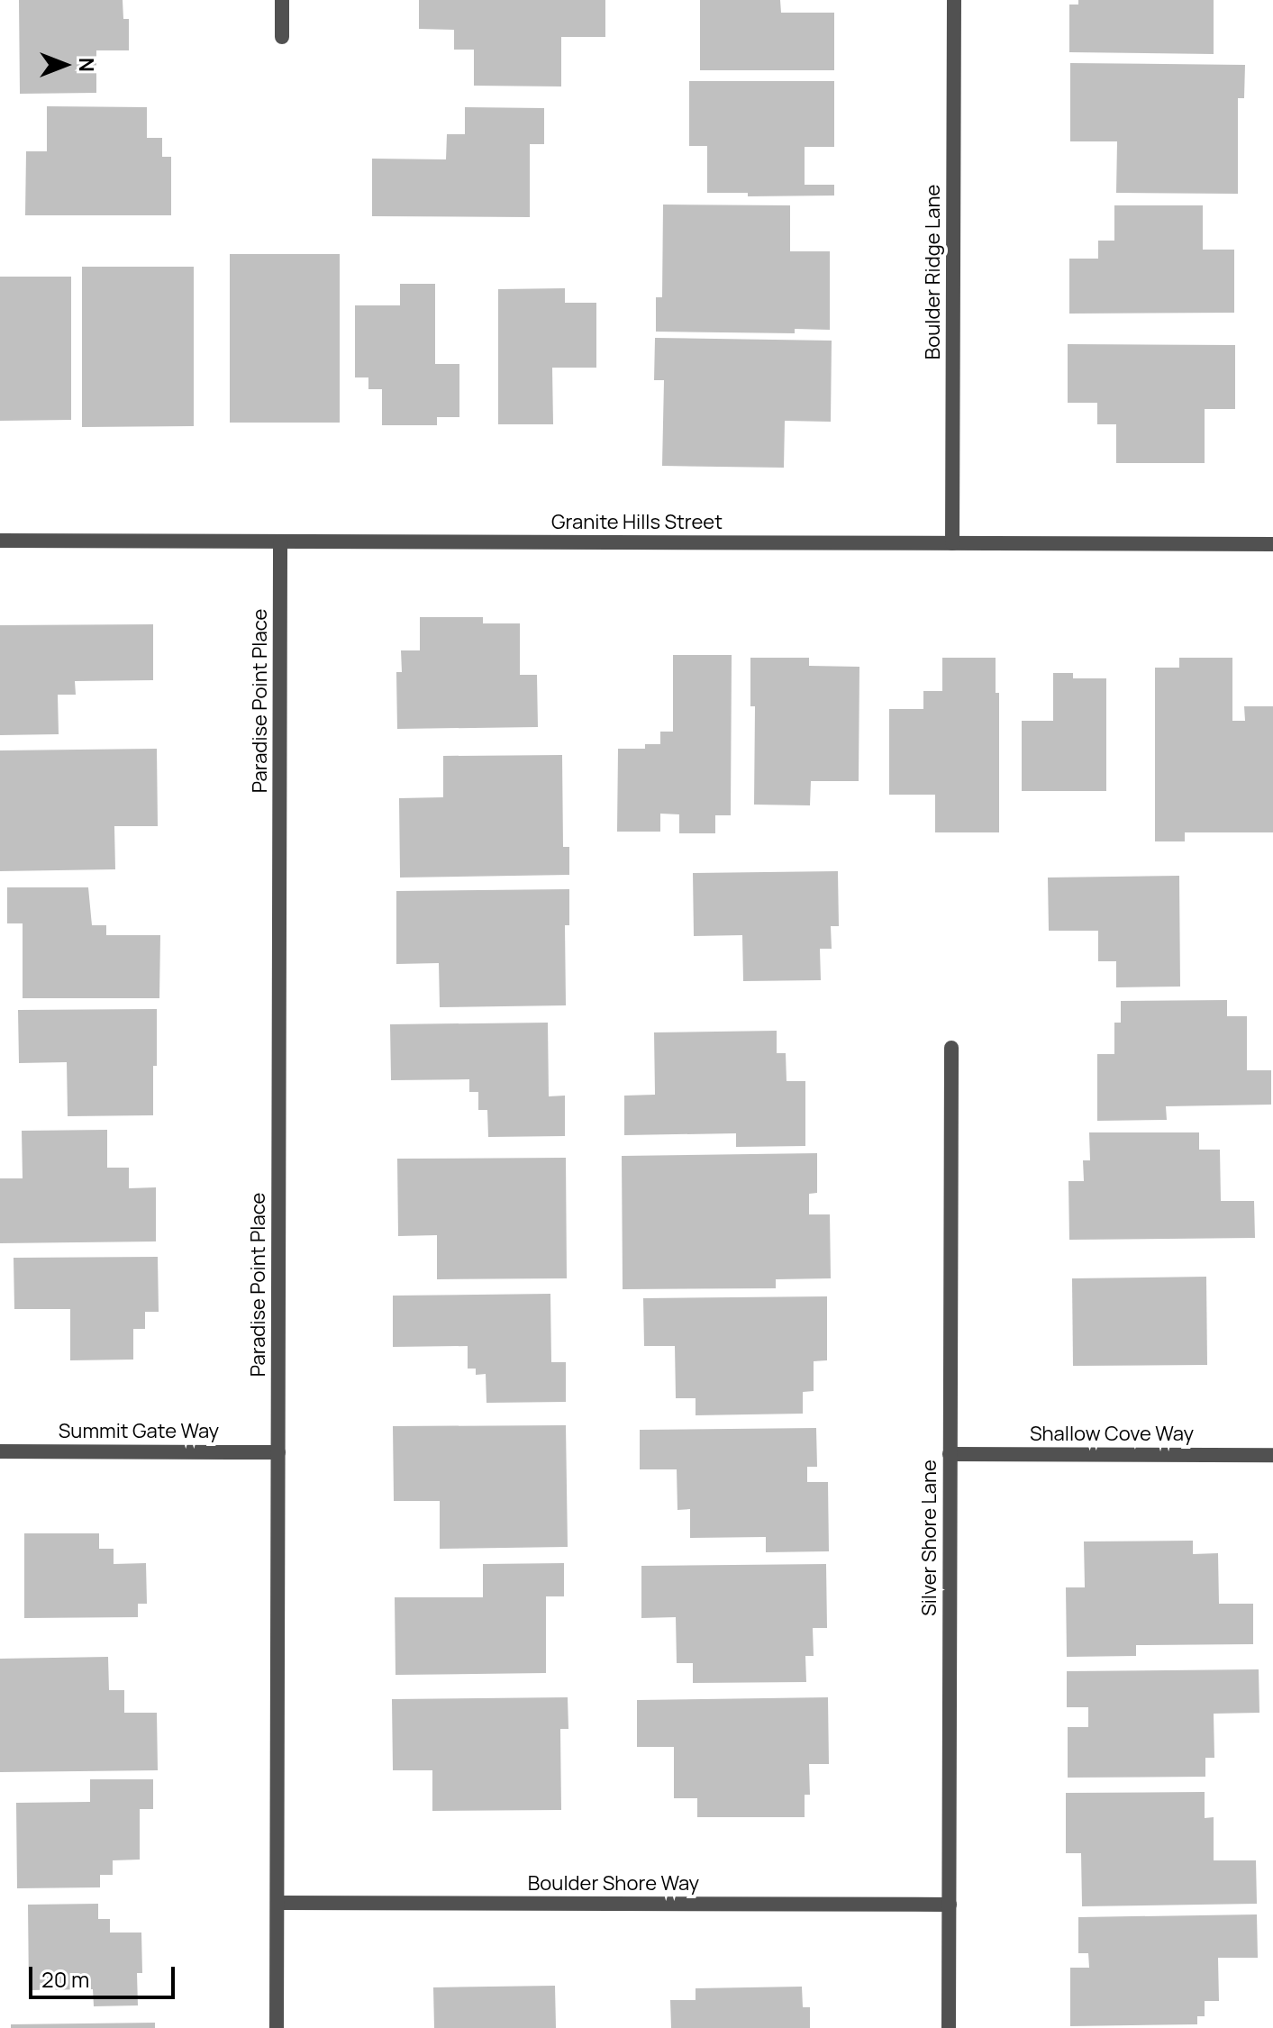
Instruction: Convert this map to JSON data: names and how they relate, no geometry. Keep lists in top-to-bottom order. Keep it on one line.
{"streets":{"street":["Boulder Ridge Lane","Granite Hills Street","Paradise Point Place","Summit Gate Way","Shallow Cove Way","Silver Shore Lane","Boulder Shore Way"]},"crossings":[["Boulder Ridge Lane","Granite Hills Street"],["Granite Hills Street","Paradise Point Place"],["Paradise Point Place","Summit Gate Way"],["Paradise Point Place","Boulder Shore Way"],["Shallow Cove Way","Silver Shore Lane"],["Silver Shore Lane","Boulder Shore Way"]],"scale_bar":"20 m","north":"right"}
